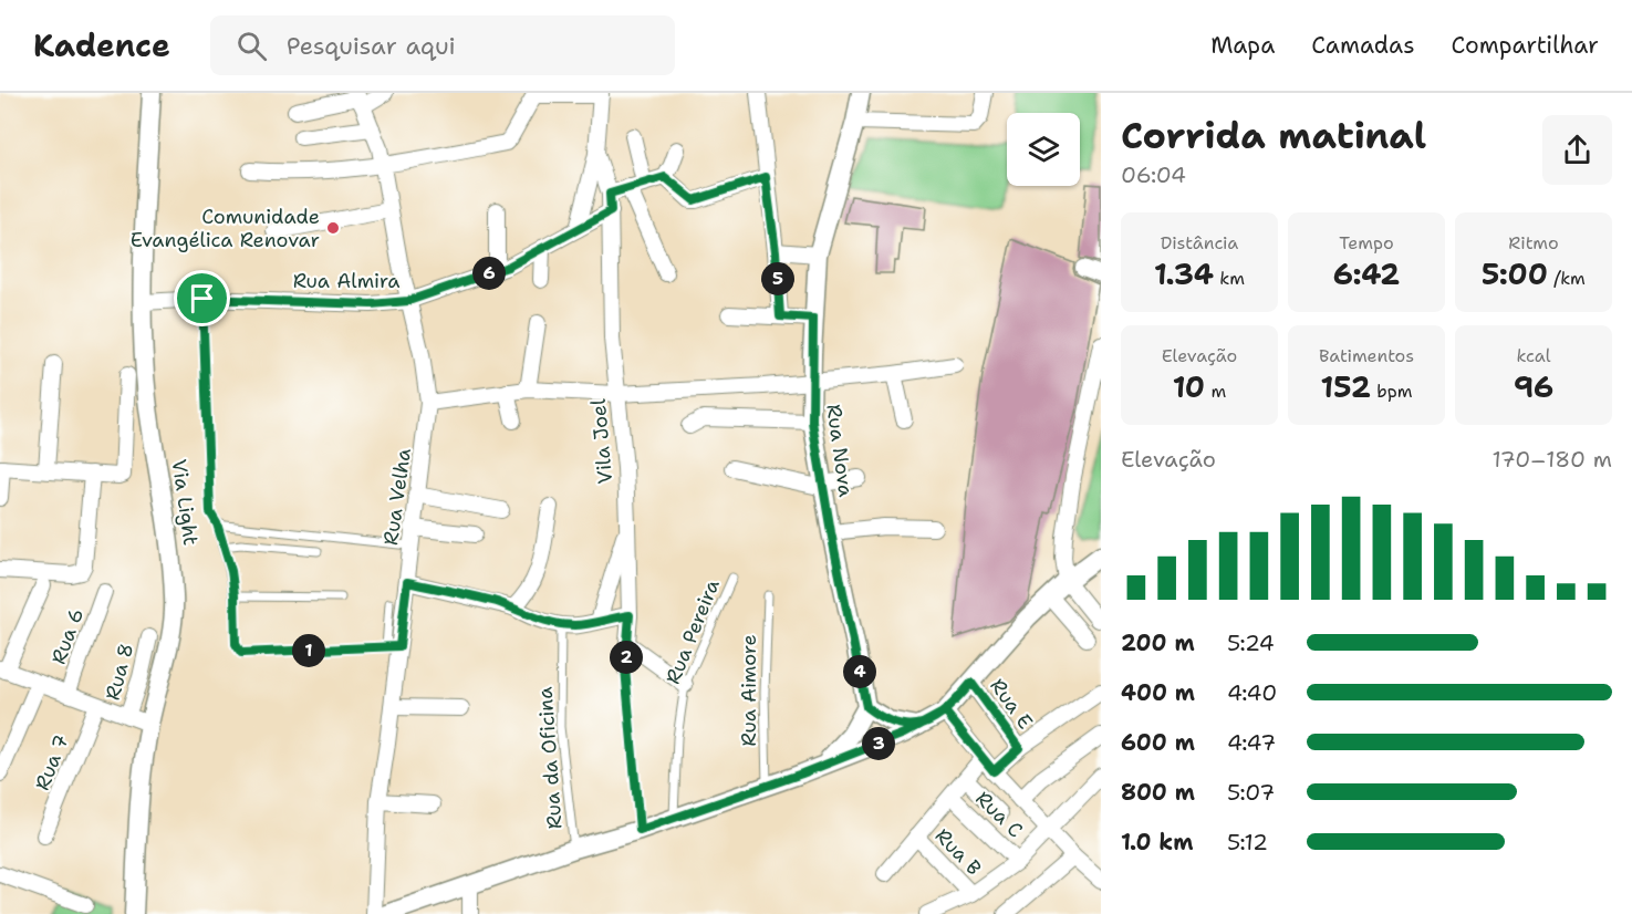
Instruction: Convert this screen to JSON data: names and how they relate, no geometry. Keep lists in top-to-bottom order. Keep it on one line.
{"streets":{"street":["Rua Almira","Vila Joel","Rua Nova","Rua Velha","Via Light","Rua 6","Rua 8","Rua E","Rua 7","Rua C","Rua B"],"lane":["Rua Pereira","Rua Aimore","Rua da Oficina"]},"crossings":[["Rua Almira","Vila Joel"],["Rua Almira","Rua Velha"],["Rua Almira","Via Light"]],"places":["Comunidade Evangélica Renovar"],"page":{"header":"Kadence","search":"Pesquisar aqui","nav":["Mapa","Camadas","Compartilhar"],"heading":["Corrida matinal","06:04"],"stats":[["Distância","1.34 km"],["Tempo","6:42"],["Ritmo","5:00 /km"],["Elevação","10 m"],["Batimentos","152 bpm"],["kcal","96"]],"pins":["6","5","1","2","4","3"],"chart":["Elevação","170–180 m"],"list":[{"name":"200 m","note":"5:24"},{"name":"400 m","note":"4:40"},{"name":"600 m","note":"4:47"},{"name":"800 m","note":"5:07"},{"name":"1.0 km","note":"5:12"}]}}
